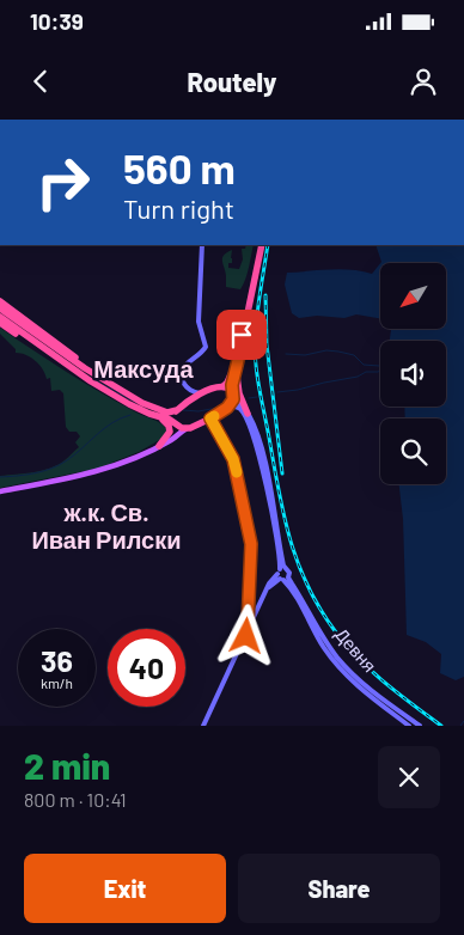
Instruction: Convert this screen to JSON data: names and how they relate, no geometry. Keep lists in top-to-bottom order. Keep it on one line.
{"streets":{"main road":["Девня"]},"districts":["Максуда","ж.к. Св. Иван Рилски"],"north":"bottom left","page":{"status":"10:39","header":"Routely","turn":["560 m","Turn right"],"speed":"36 km/h","limit":"40","heading":["2 min","800 m · 10:41"],"buttons":["Exit","Share"]}}
